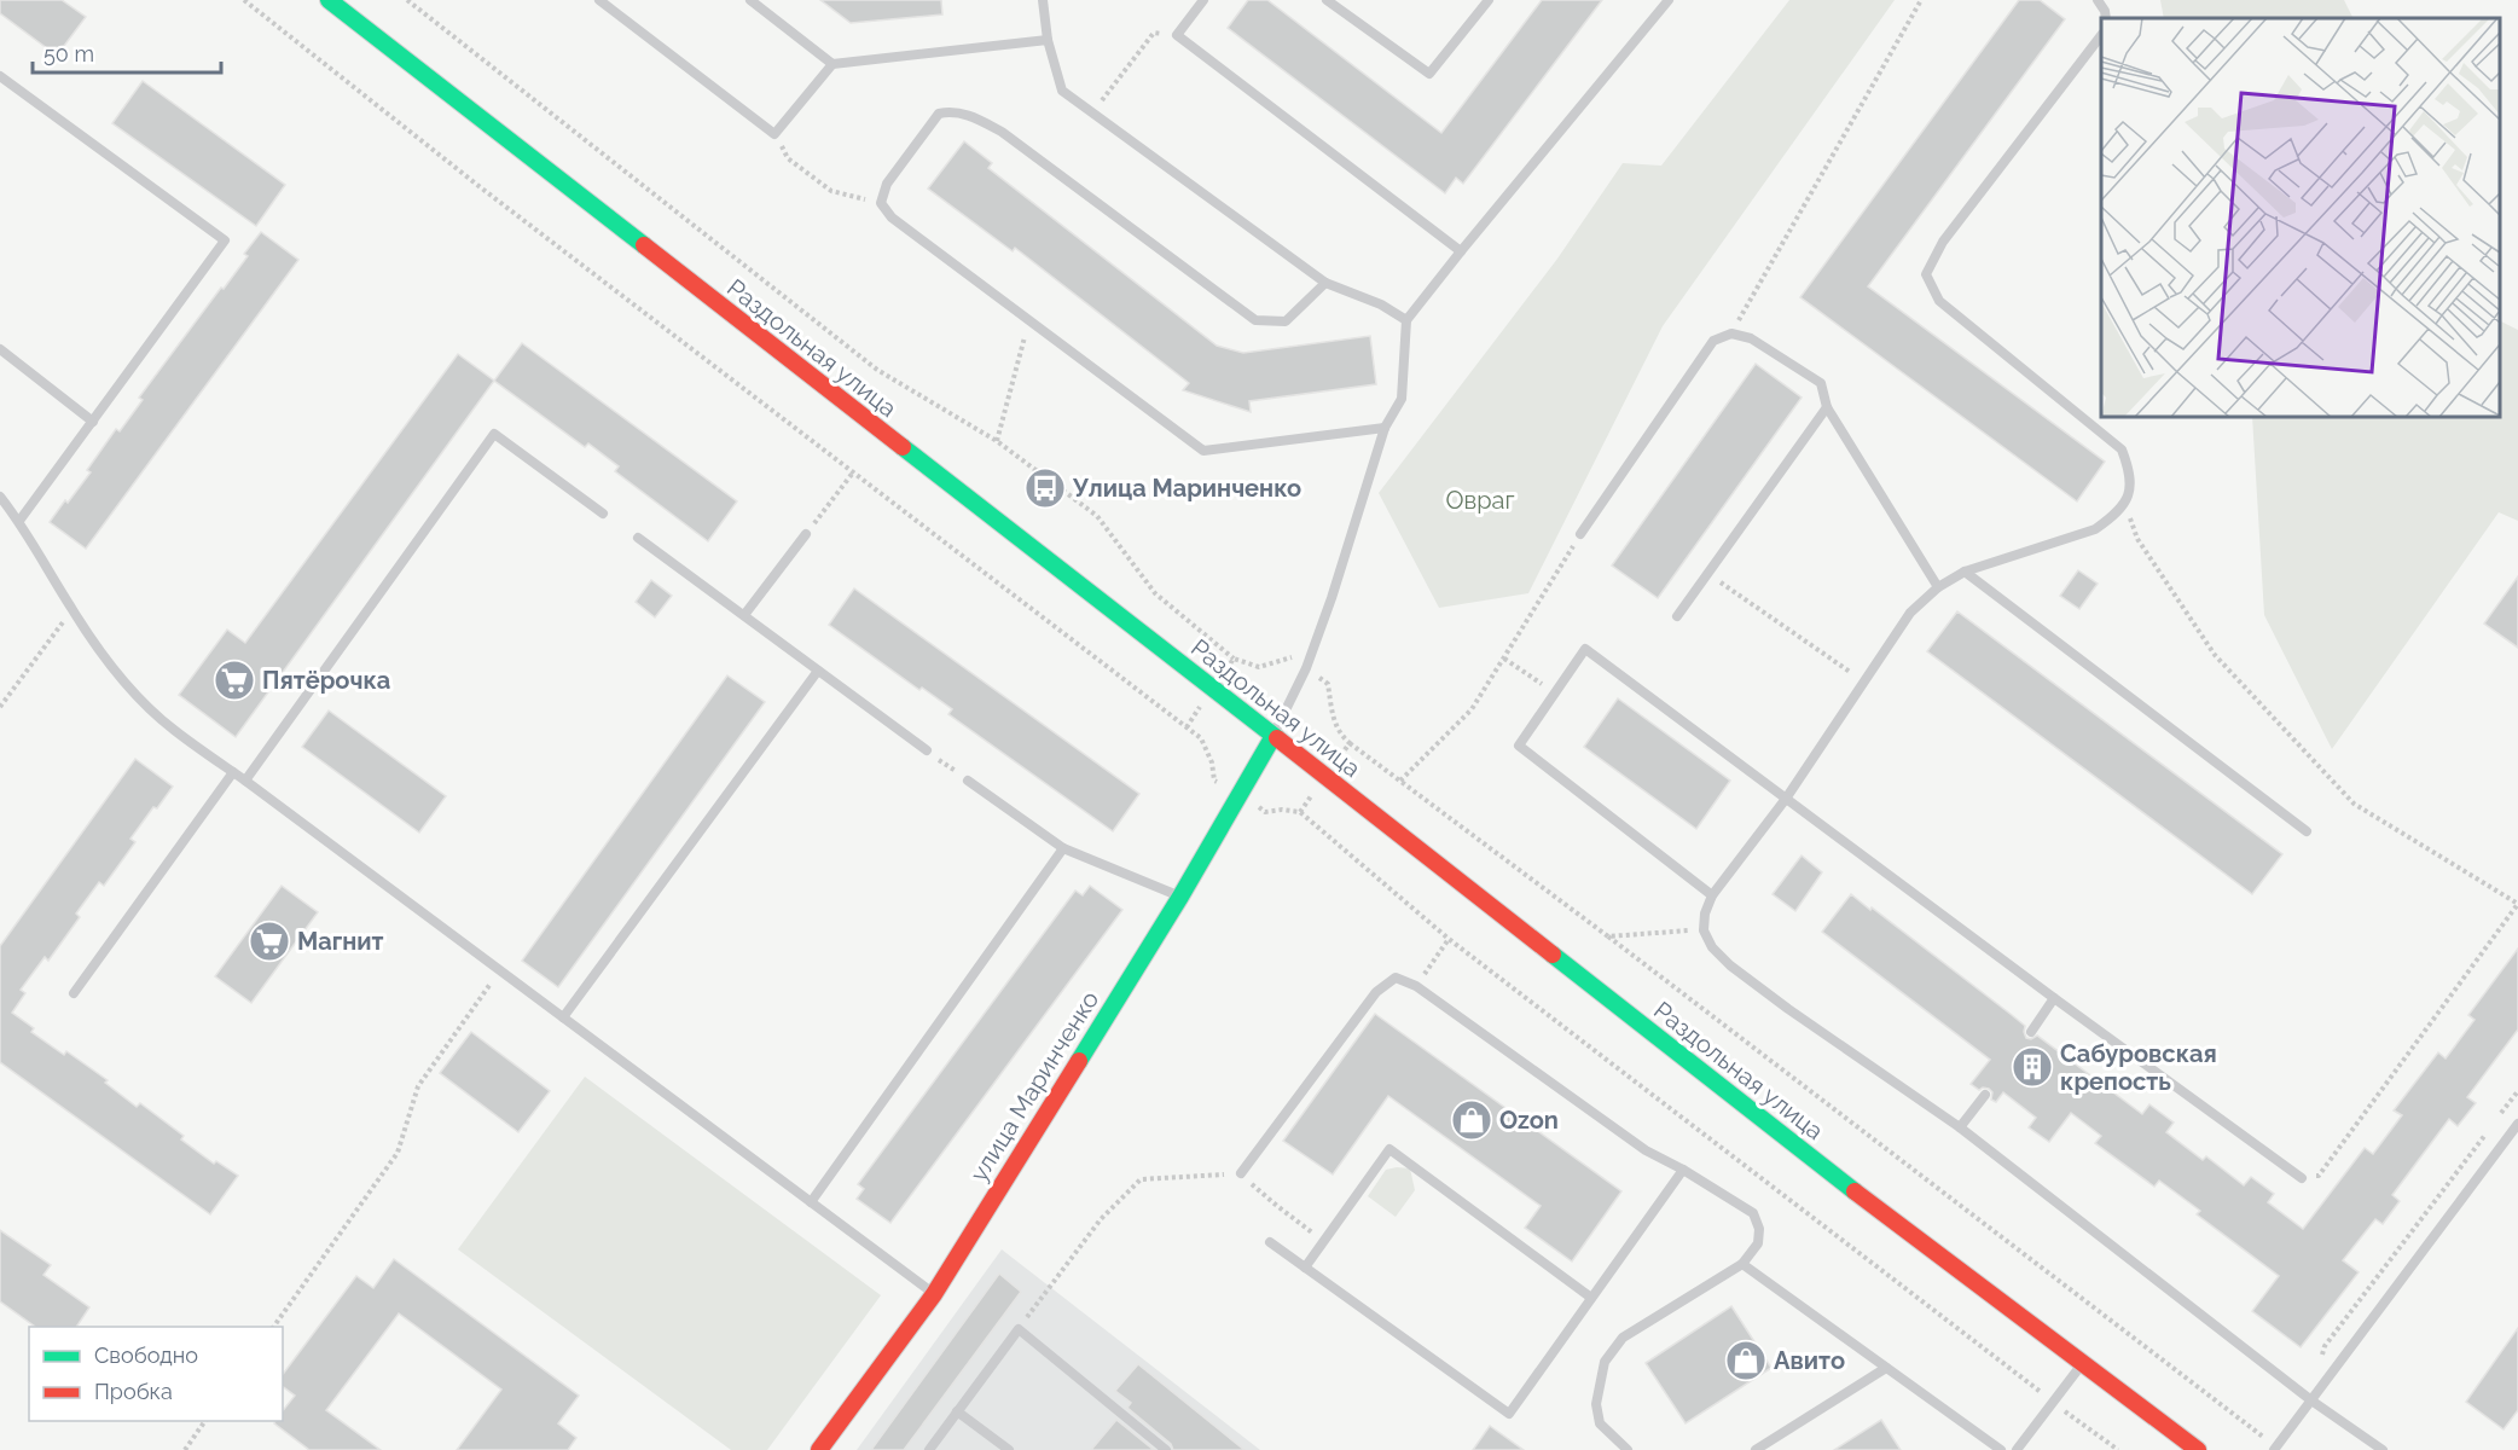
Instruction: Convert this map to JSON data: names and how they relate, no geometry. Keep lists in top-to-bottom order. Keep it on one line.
{"streets":{"main road":["Раздольная улица","улица Маринченко"]},"crossings":[["Раздольная улица","улица Маринченко"]],"parks":["Овраг"],"places":{"bus stop":["Улица Маринченко"],"supermarket":["Пятёрочка","Магнит"],"building":["Сабуровская крепость"],"shop":["Ozon","Авито"]},"legend":["Свободно","Пробка"],"scale_bar":"50 m"}
